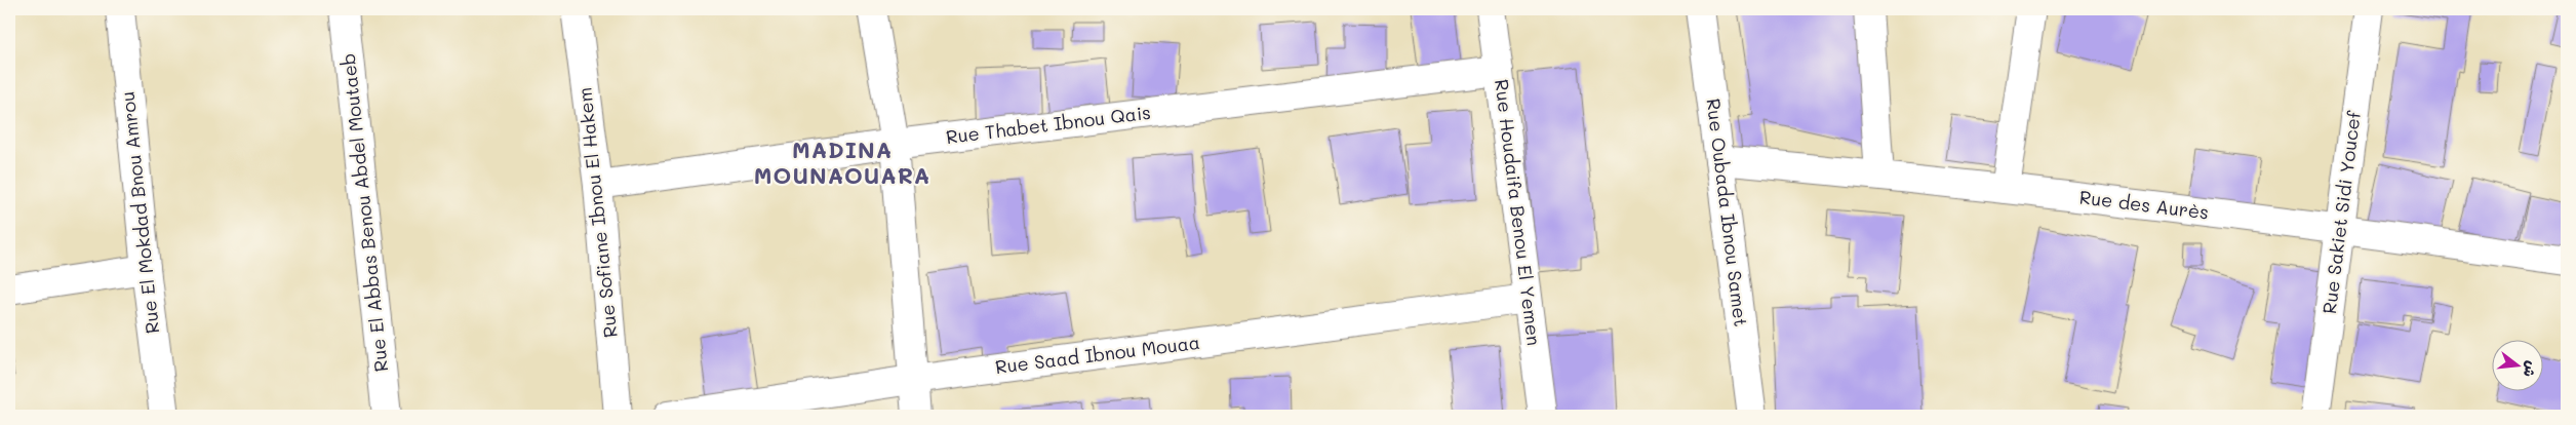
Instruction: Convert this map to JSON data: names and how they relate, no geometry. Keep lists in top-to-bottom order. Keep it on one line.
{"streets":{"street":["Rue Thabet Ibnou Qais","Rue des Aurès","Rue El Mokdad Bnou Amrou","Rue El Abbas Benou Abdel Moutaeb","Rue Sofiane Ibnou El Hakem","Rue Houdaifa Benou El Yemen","Rue Oubada Ibnou Samet","Rue Sakiet Sidi Youcef","Rue Saad Ibnou Mouaa"]},"crossings":[["Rue Thabet Ibnou Qais","Rue Sofiane Ibnou El Hakem"],["Rue Thabet Ibnou Qais","Rue Houdaifa Benou El Yemen"],["Rue des Aurès","Rue Oubada Ibnou Samet"],["Rue des Aurès","Rue Sakiet Sidi Youcef"],["Rue Houdaifa Benou El Yemen","Rue Saad Ibnou Mouaa"]],"districts":["MADINA MOUNAOUARA"],"north":"right"}
